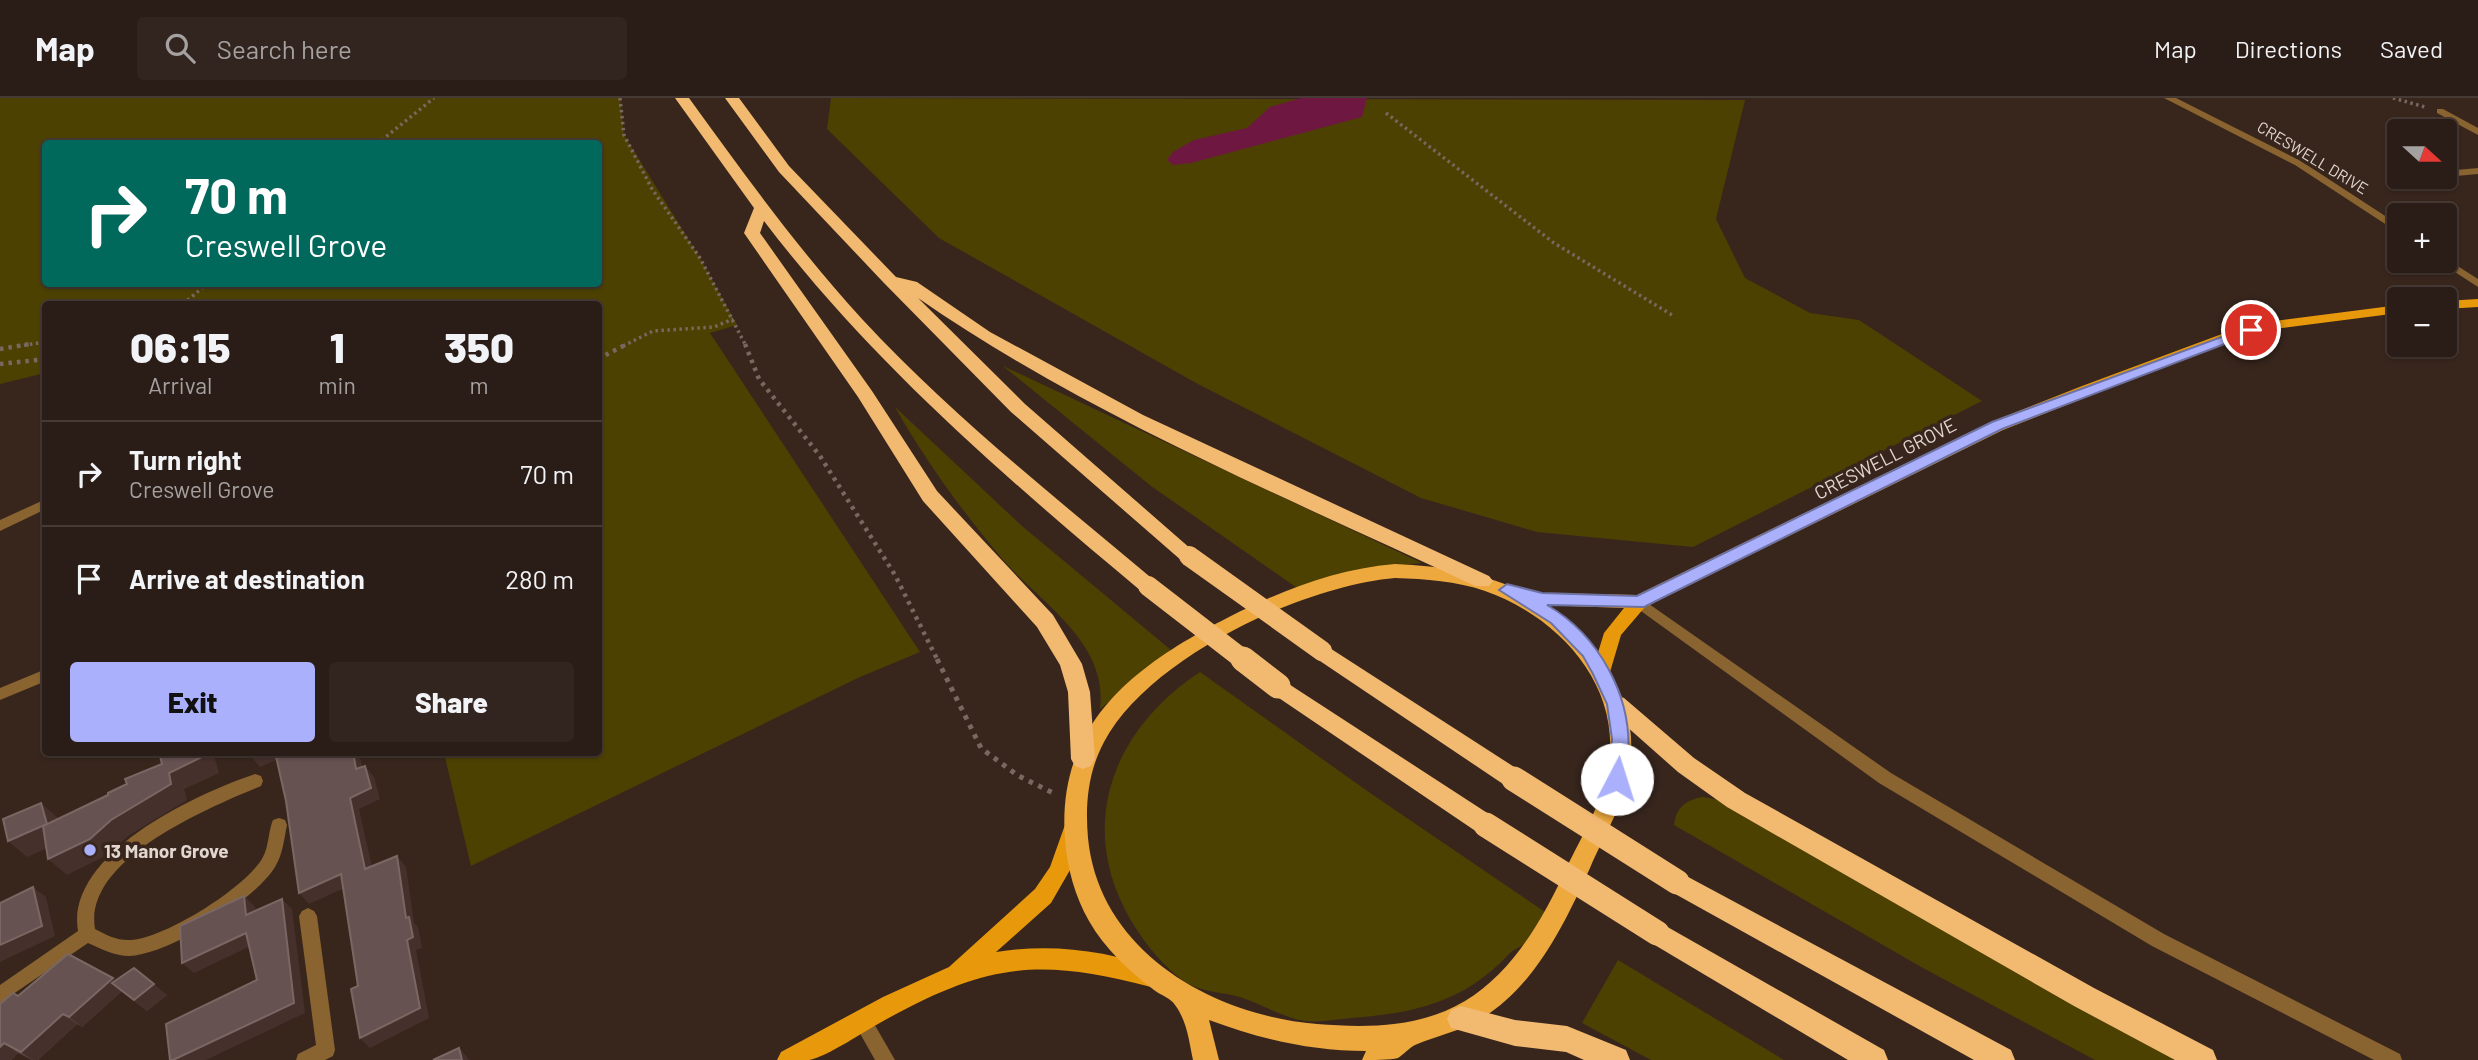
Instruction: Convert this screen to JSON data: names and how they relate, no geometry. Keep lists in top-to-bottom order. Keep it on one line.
{"streets":{"main road":["CRESWELL GROVE"],"street":["CRESWELL DRIVE"]},"places":["13 Manor Grove"],"north":"right","page":{"header":"Map","search":"Search here","nav":["Map","Directions","Saved"],"map_buttons":["+","−"],"turn":["70 m","Creswell Grove"],"eta":["06:15","Arrival","1","min","350","m"],"list":[{"name":"Turn right","note":"Creswell Grove","value":"70 m"},{"name":"Arrive at destination","value":"280 m"}],"buttons":["Exit","Share"]}}
